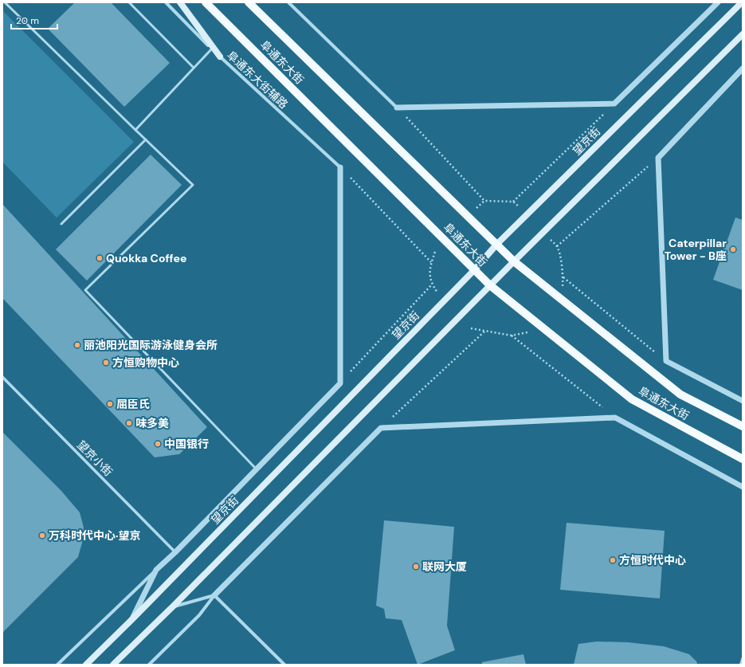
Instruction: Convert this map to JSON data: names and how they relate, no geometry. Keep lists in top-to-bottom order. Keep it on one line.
{"streets":{"main road":["阜通东大街","望京街"],"street":["阜通东大街辅路","望京小街"]},"crossings":[["阜通东大街","望京街"]],"places":["Caterpillar Tower - B座","Quokka Coffee","丽池阳光国际游泳健身会所","方恒购物中心","屈臣氏","味多美","中国银行","万科时代中心·望京","方恒时代中心","联网大厦"],"scale_bar":"20 m"}
